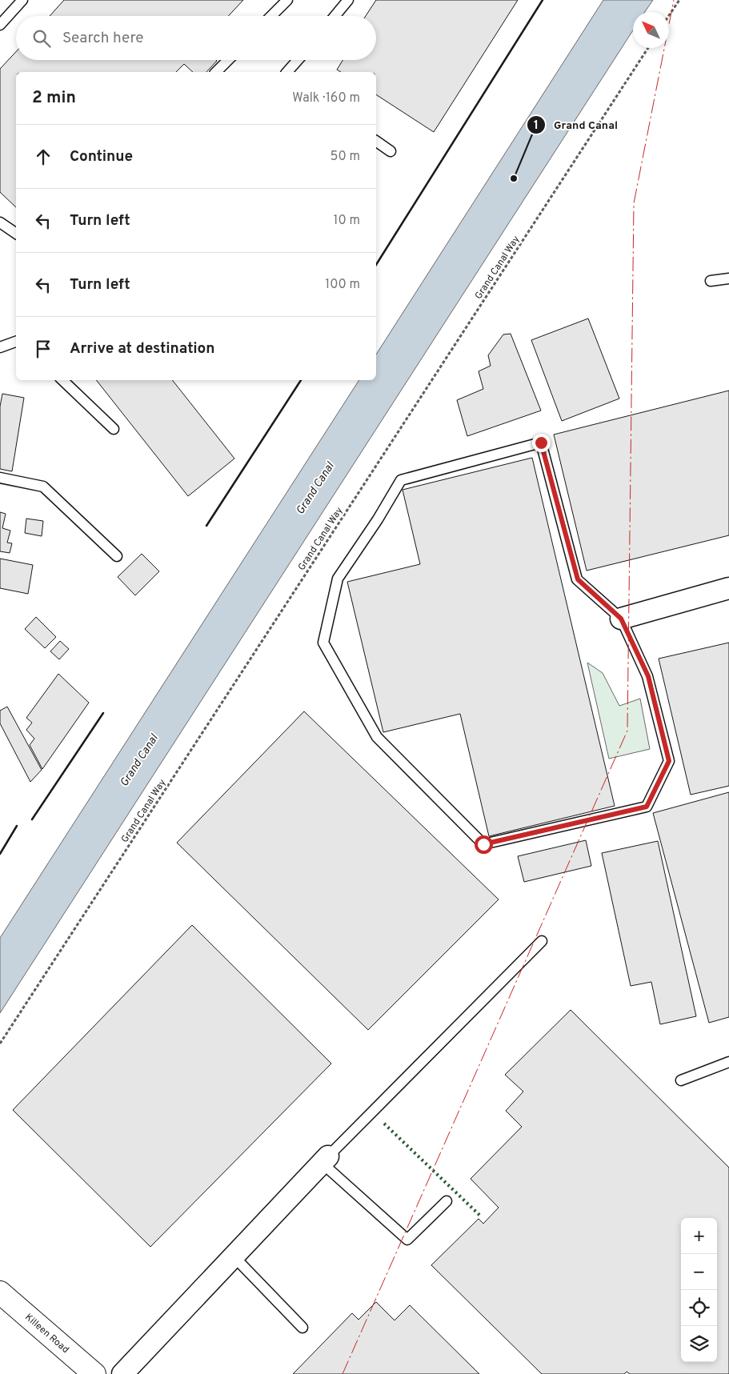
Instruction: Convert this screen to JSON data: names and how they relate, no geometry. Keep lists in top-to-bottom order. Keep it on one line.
{"streets":{"street":["Killeen Road"],"path":["Grand Canal Way"]},"water":["Grand Canal"],"places":["Grand Canal"],"north":"top left","page":{"search":"Search here","heading":["2 min","Walk · 160 m"],"list":[["Continue","50 m"],["Turn left","10 m"],["Turn left","100 m"],"Arrive at destination"],"map_buttons":["+","−"]}}
